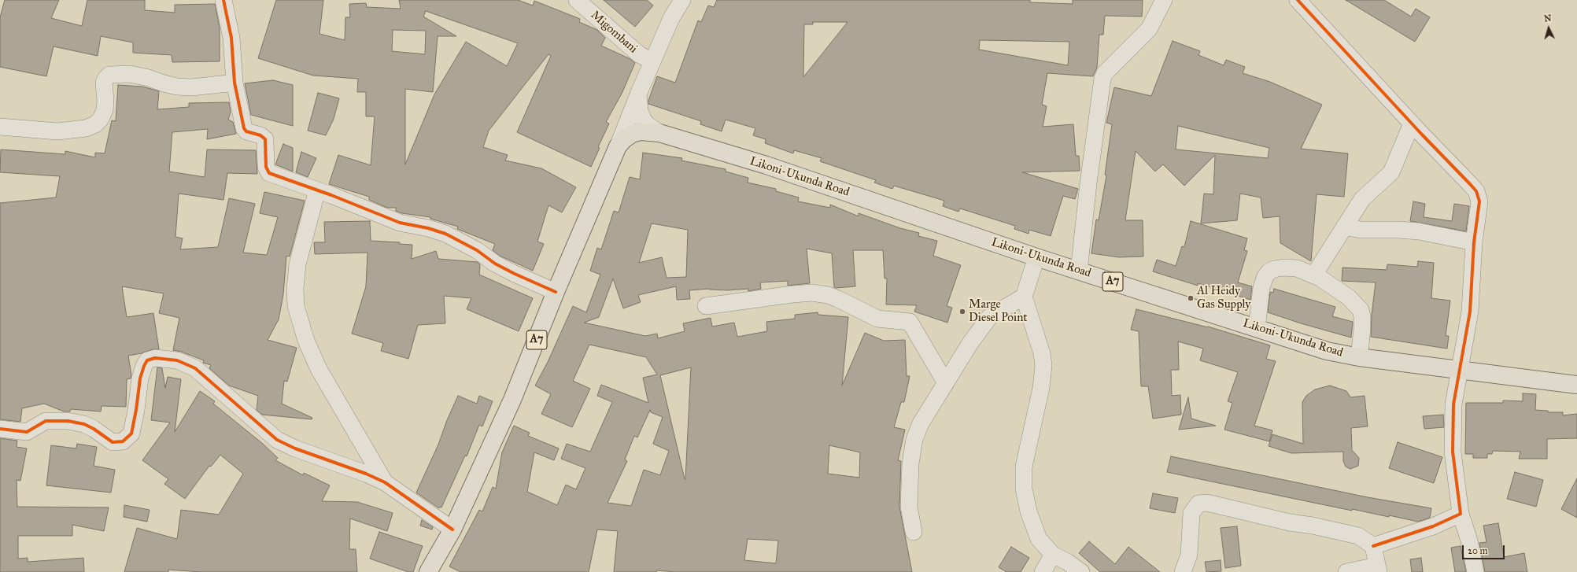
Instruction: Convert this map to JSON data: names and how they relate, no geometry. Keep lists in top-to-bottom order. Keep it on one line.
{"streets":{"highway":["Likoni-Ukunda Road","A7"],"street":["Migombani"]},"crossings":[["Likoni-Ukunda Road","A7"]],"places":["Al Heidy Gas Supply","Marge Diesel Point"],"scale_bar":"20 m","north":"top"}
